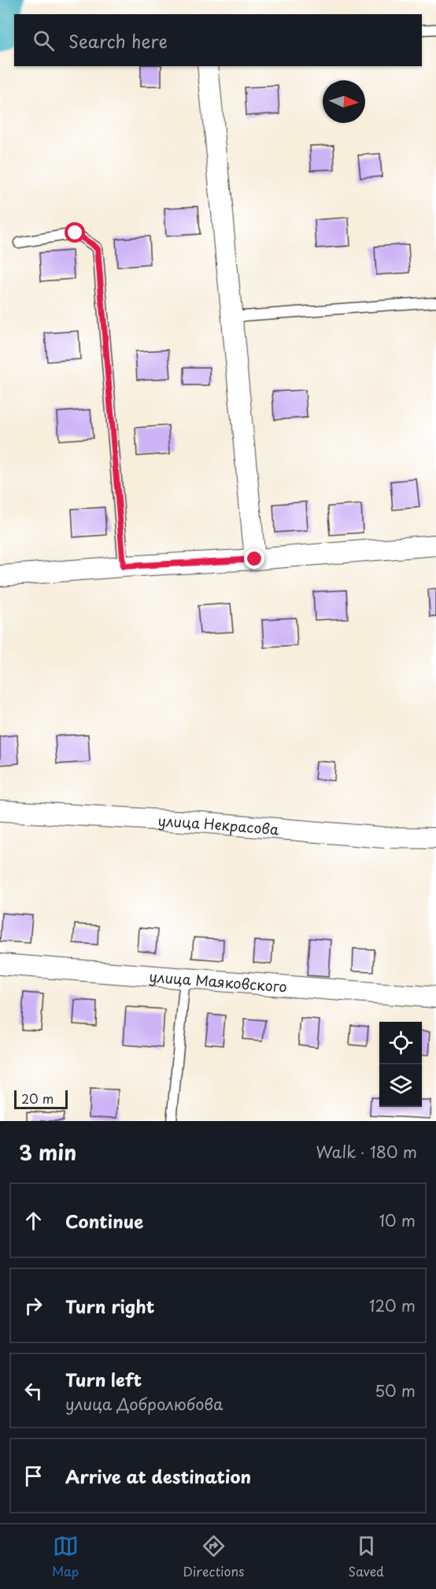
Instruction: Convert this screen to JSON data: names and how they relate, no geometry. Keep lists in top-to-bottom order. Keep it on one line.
{"streets":{"street":["улица Некрасова","улица Маяковского"]},"scale_bar":"20 m","north":"right","page":{"search":"Search here","scale":"20 m","heading":["3 min","Walk · 180 m"],"list":[["Continue","10 m"],["Turn right","120 m"],["Turn left","улица Добролюбова","50 m"],"Arrive at destination"],"nav":["Map","Directions","Saved"]}}
